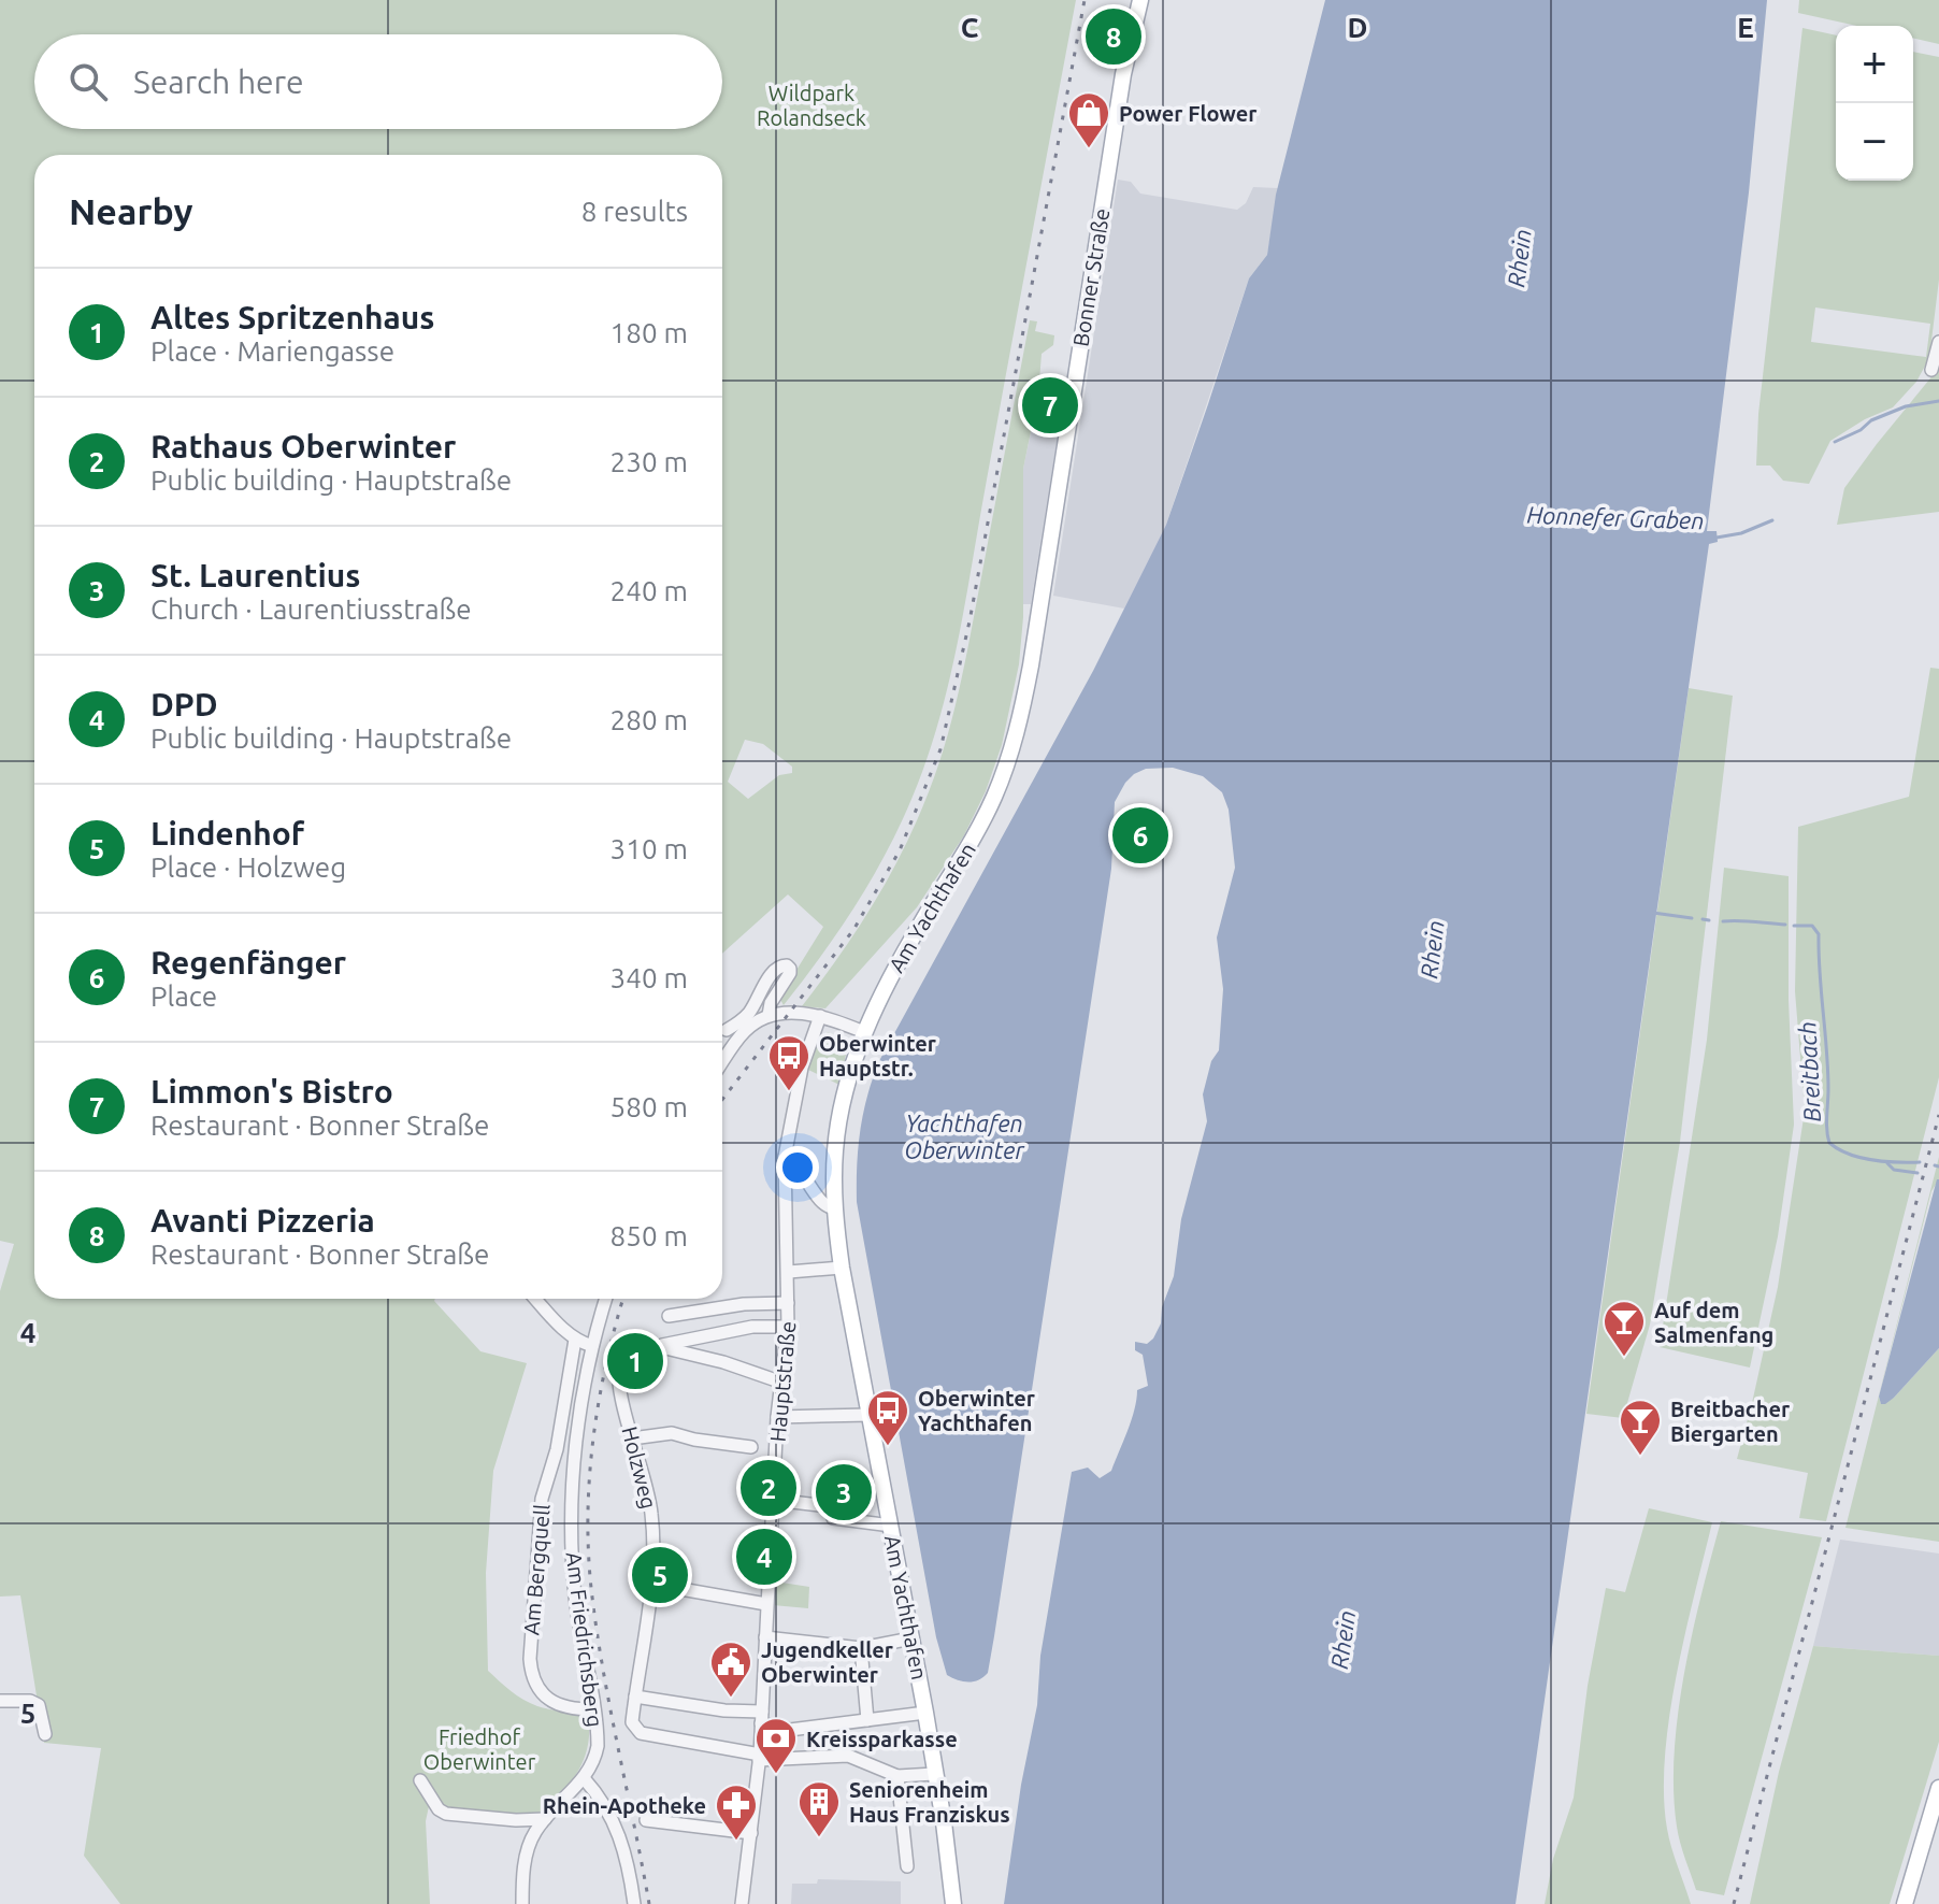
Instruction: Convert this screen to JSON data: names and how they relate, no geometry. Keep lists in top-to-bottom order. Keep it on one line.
{"streets":{"main road":["Bonner Straße","Am Yachthafen"],"street":["Hauptstraße","Holzweg","Am Bergquell","Am Friedrichsberg"]},"crossings":[["Bonner Straße","Am Yachthafen"],["Hauptstraße","Holzweg"],["Am Bergquell","Am Friedrichsberg"]],"water":["Rhein","Honnefer Graben","Breitbach","Yachthafen Oberwinter"],"parks":["Wildpark Rolandseck","Friedhof Oberwinter"],"places":{"shop":["Power Flower"],"bus stop":["Oberwinter Hauptstr.","Oberwinter Yachthafen"],"bar":["Auf dem Salmenfang","Breitbacher Biergarten"],"public building":["Jugendkeller Oberwinter"],"bank":["Kreissparkasse"],"building":["Seniorenheim Haus Franziskus"],"pharmacy":["Rhein-Apotheke"]},"page":{"pins":["8","7","6","1","2","3","4","5"],"map_buttons":["+","−"],"search":"Search here","heading":["Nearby","8 results"],"list":[{"mark":"1","name":"Altes Spritzenhaus","note":"Place · Mariengasse","value":"180 m"},{"mark":"2","name":"Rathaus Oberwinter","note":"Public building · Hauptstraße","value":"230 m"},{"mark":"3","name":"St. Laurentius","note":"Church · Laurentiusstraße","value":"240 m"},{"mark":"4","name":"DPD","note":"Public building · Hauptstraße","value":"280 m"},{"mark":"5","name":"Lindenhof","note":"Place · Holzweg","value":"310 m"},{"mark":"6","name":"Regenfänger","note":"Place","value":"340 m"},{"mark":"7","name":"Limmon's Bistro","note":"Restaurant · Bonner Straße","value":"580 m"},{"mark":"8","name":"Avanti Pizzeria","note":"Restaurant · Bonner Straße","value":"850 m"}]},"grid":{"columns":["C","D","E"],"rows":["4","5"]}}
